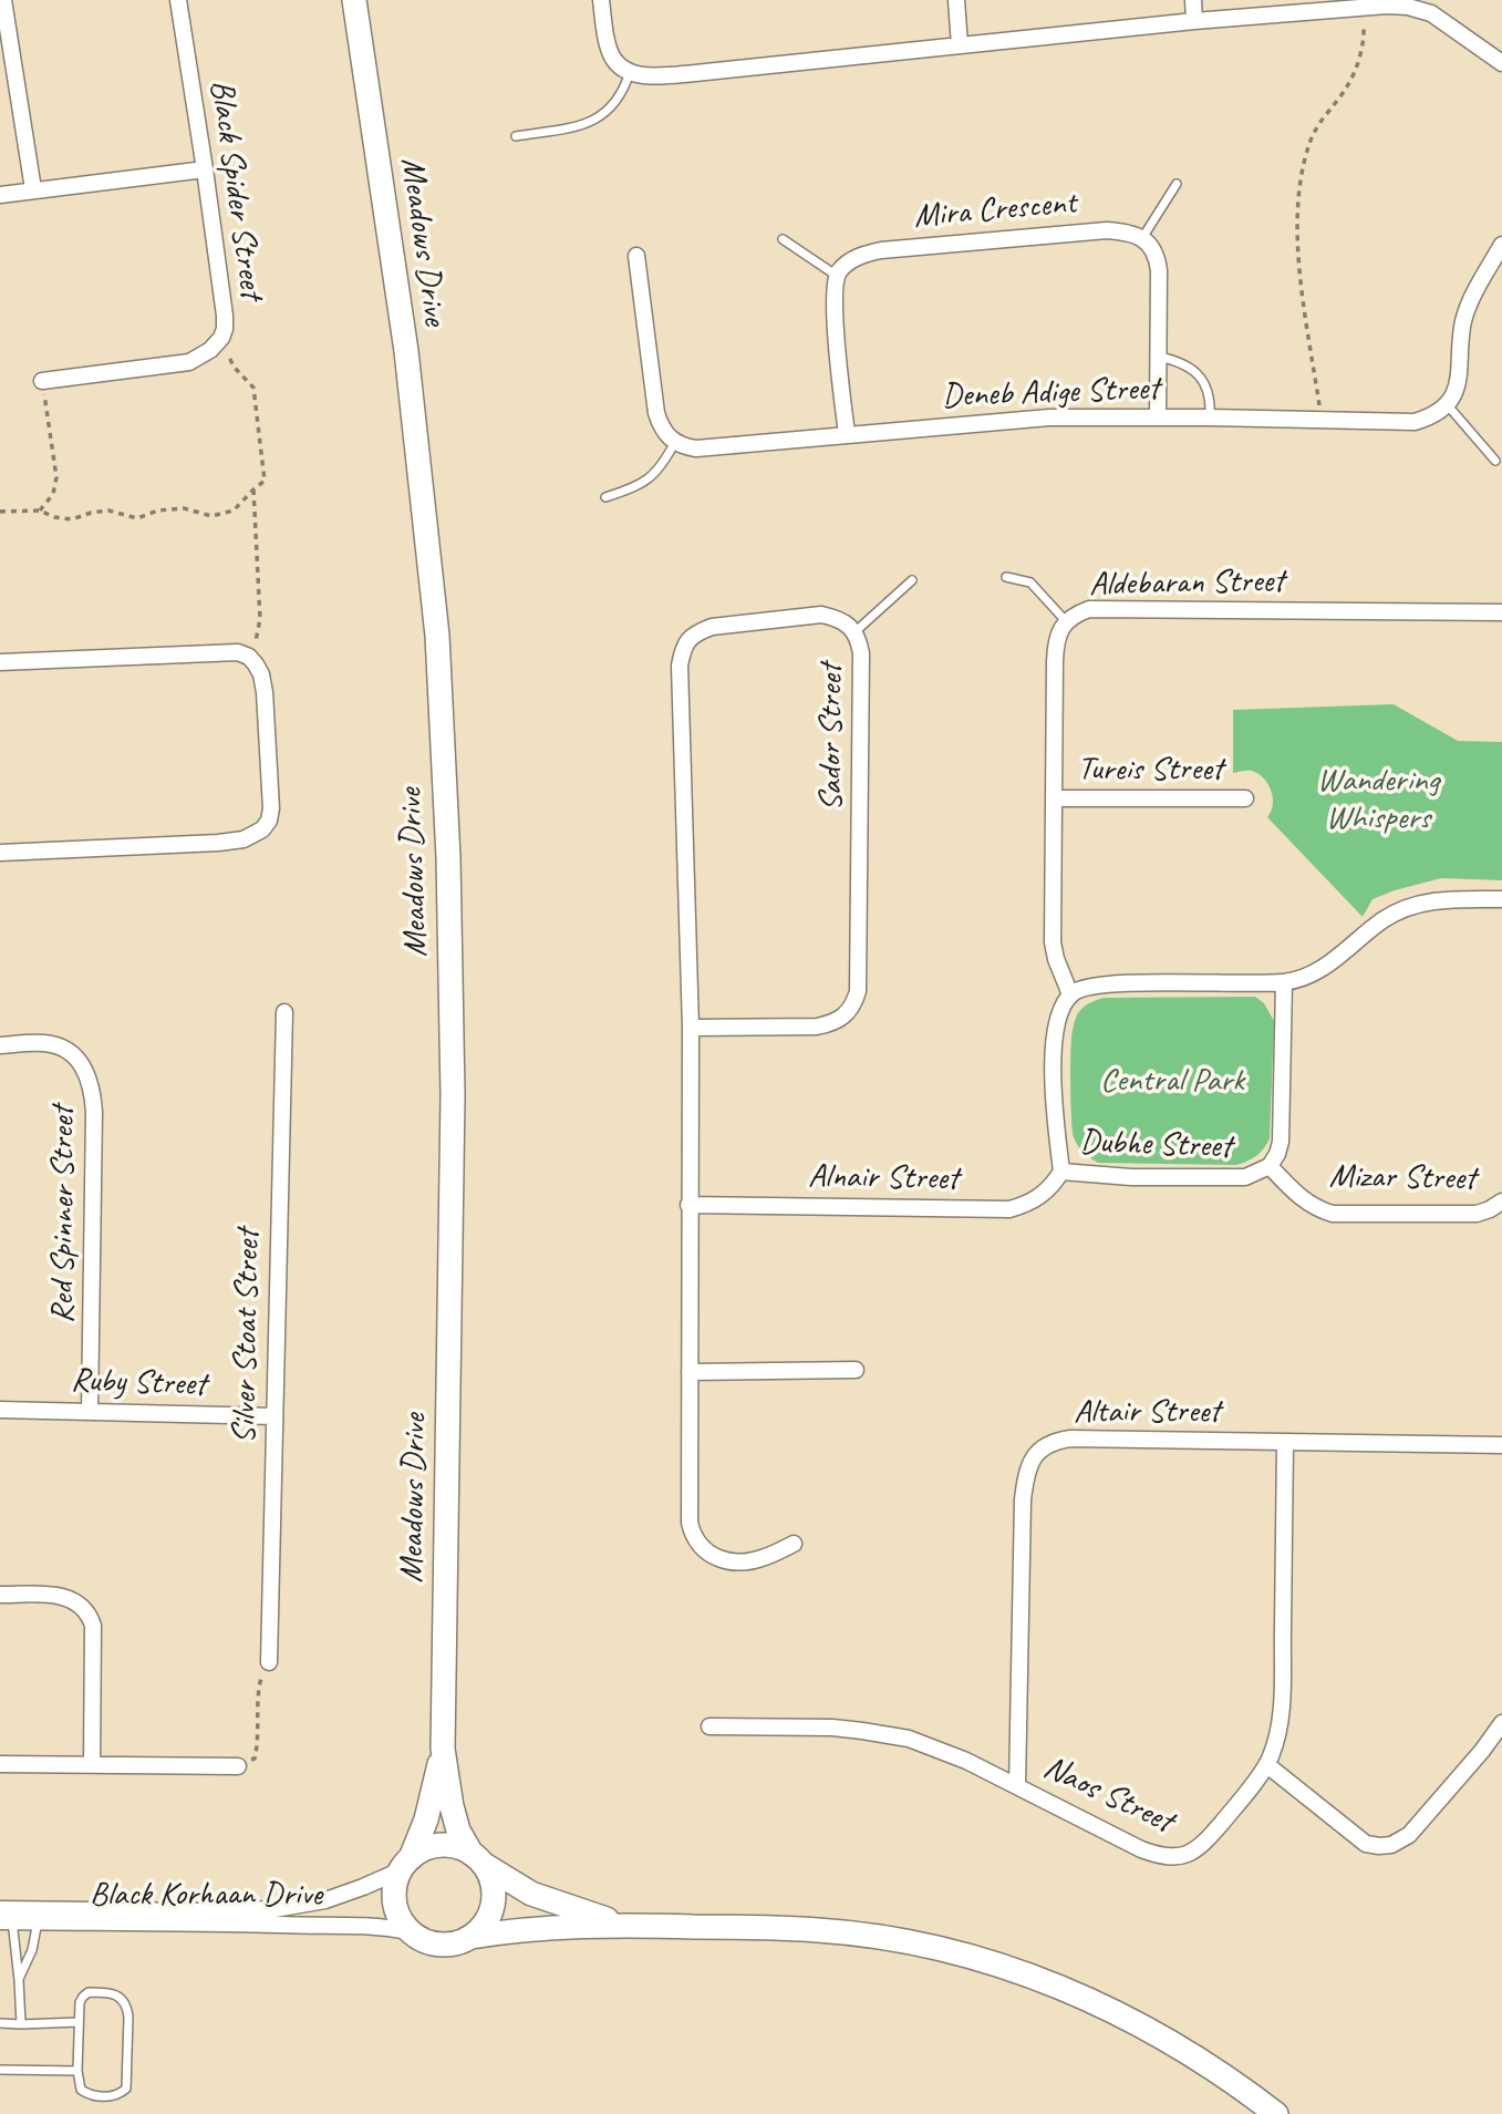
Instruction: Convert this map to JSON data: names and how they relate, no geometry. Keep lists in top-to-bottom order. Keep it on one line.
{"streets":{"street":["Black Spider Street","Mira Crescent","Meadows Drive","Deneb Adige Street","Aldebaran Street","Sador Street","Tureis Street","Dubhe Street","Alnair Street","Mizar Street","Red Spinner Street","Silver Stoat Street","Ruby Street","Altair Street","Naos Street","Black Korhaan Drive"]},"crossings":[["Meadows Drive","Black Korhaan Drive"],["Aldebaran Street","Tureis Street"],["Aldebaran Street","Dubhe Street"],["Sador Street","Alnair Street"],["Dubhe Street","Alnair Street"],["Dubhe Street","Mizar Street"],["Red Spinner Street","Ruby Street"],["Silver Stoat Street","Ruby Street"],["Altair Street","Naos Street"]],"parks":["Wandering Whispers","Central Park"]}
